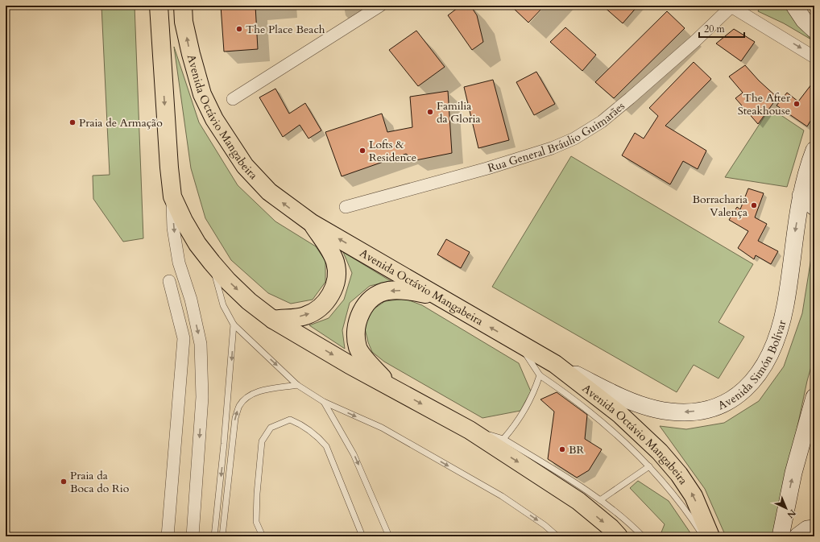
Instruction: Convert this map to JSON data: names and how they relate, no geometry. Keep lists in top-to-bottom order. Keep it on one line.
{"streets":{"main road":["Avenida Octávio Mangabeira"],"street":["Rua General Bráulio Guimarães","Avenida Simón Bolívar"]},"crossings":[["Avenida Octávio Mangabeira","Avenida Simón Bolívar"]],"places":["The Place Beach","The After Steakhouse","Familia da Gloria","Praia de Armação","Lofts & Residence","Borracharia Valença","BR","Praia da Boca do Rio"],"scale_bar":"20 m","north":"bottom right"}
